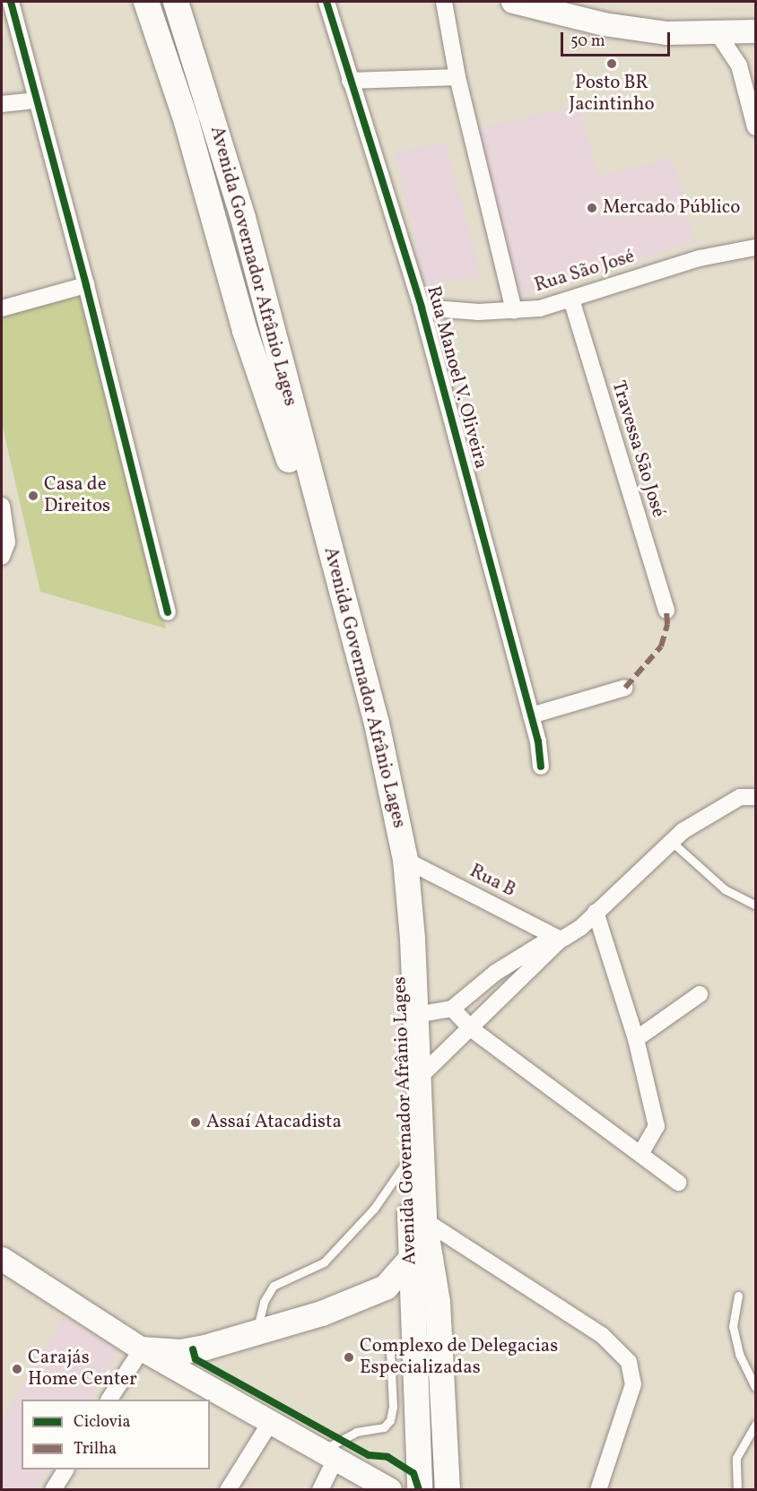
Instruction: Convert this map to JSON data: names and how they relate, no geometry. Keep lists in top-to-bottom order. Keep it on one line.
{"streets":{"main road":["Avenida Governador Afrânio Lages"],"street":["Rua São José","Rua Manoel V. Oliveira","Travessa São José","Rua B"]},"crossings":[["Avenida Governador Afrânio Lages","Rua B"],["Rua São José","Rua Manoel V. Oliveira"],["Rua São José","Travessa São José"]],"places":["Posto BR Jacintinho","Mercado Público","Casa de Direitos","Assaí Atacadista","Complexo de Delegacias Especializadas","Carajás Home Center"],"legend":["Ciclovia","Trilha"],"scale_bar":"50 m"}
